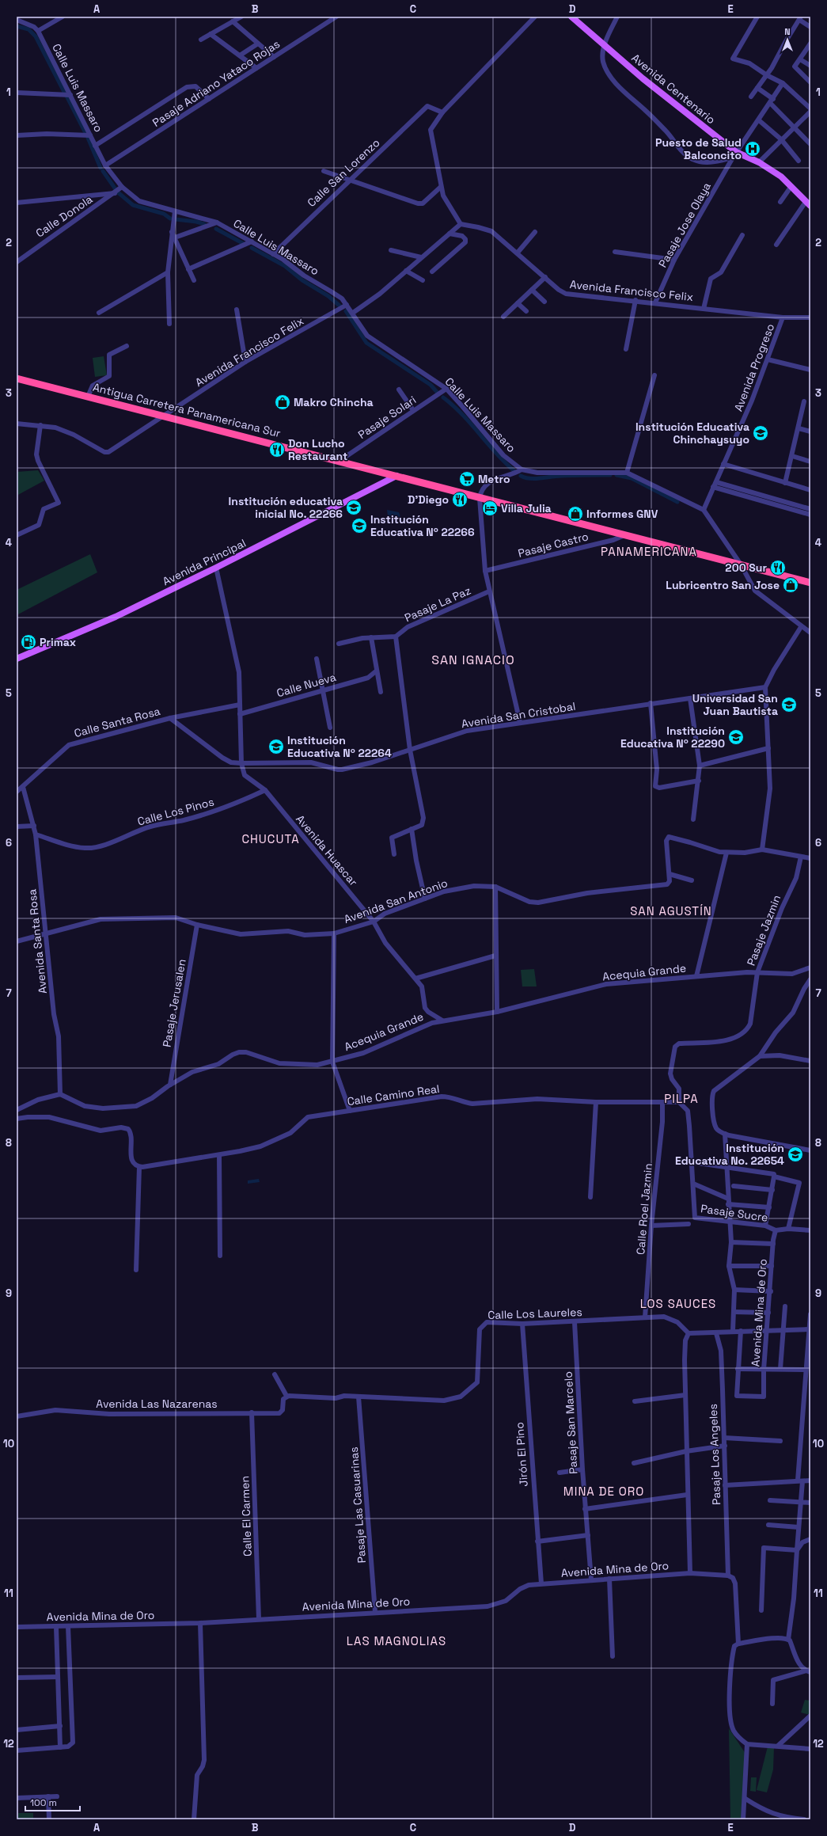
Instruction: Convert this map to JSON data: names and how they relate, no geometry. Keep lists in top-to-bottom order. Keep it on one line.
{"streets":{"highway":["Antigua Carretera Panamericana Sur"],"main road":["Avenida Centenario","Avenida Principal"],"street":["Pasaje Adriano Yataco Rojas","Calle Luis Massaro","Calle San Lorenzo","Calle Donola","Pasaje Jose Olaya","Avenida Francisco Felix","Avenida Progreso","Pasaje Solari","Pasaje Castro","Pasaje La Paz","Calle Nueva","Avenida San Cristobal","Calle Santa Rosa","Calle Los Pinos","Avenida Huascar","Avenida San Antonio","Pasaje Jazmin","Avenida Santa Rosa","Acequia Grande","Pasaje Jerusalen","Calle Camino Real","Calle Roel Jazmin","Pasaje Sucre","Avenida Mina de Oro","Calle Los Laureles","Avenida Las Nazarenas","Pasaje San Marcelo","Jirón El Pino","Pasaje Los Angeles","Pasaje Las Casuarinas","Calle El Carmen"]},"crossings":[["Pasaje Adriano Yataco Rojas","Calle Luis Massaro"],["Calle Luis Massaro","Calle San Lorenzo"],["Calle Luis Massaro","Calle Donola"],["Calle Luis Massaro","Avenida Francisco Felix"],["Calle Luis Massaro","Avenida Progreso"],["Calle Luis Massaro","Pasaje Solari"],["Avenida Centenario","Pasaje Jose Olaya"],["Pasaje Jose Olaya","Avenida Francisco Felix"],["Avenida Francisco Felix","Avenida Progreso"],["Avenida Francisco Felix","Antigua Carretera Panamericana Sur"],["Antigua Carretera Panamericana Sur","Pasaje Solari"],["Antigua Carretera Panamericana Sur","Pasaje Castro"],["Antigua Carretera Panamericana Sur","Avenida Principal"],["Avenida Principal","Avenida Huascar"],["Calle Nueva","Avenida Huascar"],["Avenida San Cristobal","Avenida Huascar"],["Calle Santa Rosa","Avenida Huascar"],["Calle Santa Rosa","Avenida Santa Rosa"],["Calle Los Pinos","Avenida Huascar"],["Calle Los Pinos","Avenida Santa Rosa"],["Avenida Huascar","Avenida San Antonio"],["Avenida Huascar","Acequia Grande"],["Avenida San Antonio","Avenida Santa Rosa"],["Avenida San Antonio","Pasaje Jerusalen"],["Pasaje Jazmin","Acequia Grande"],["Pasaje Jazmin","Calle Camino Real"],["Pasaje Jazmin","Pasaje Sucre"],["Avenida Santa Rosa","Acequia Grande"],["Acequia Grande","Pasaje Jerusalen"],["Calle Camino Real","Calle Roel Jazmin"],["Calle Camino Real","Pasaje Sucre"],["Calle Roel Jazmin","Calle Los Laureles"],["Pasaje Sucre","Avenida Mina de Oro"],["Avenida Mina de Oro","Pasaje San Marcelo"],["Avenida Mina de Oro","Jirón El Pino"],["Avenida Mina de Oro","Pasaje Los Angeles"],["Avenida Mina de Oro","Pasaje Las Casuarinas"],["Avenida Mina de Oro","Calle El Carmen"],["Calle Los Laureles","Avenida Las Nazarenas"],["Calle Los Laureles","Pasaje San Marcelo"],["Calle Los Laureles","Jirón El Pino"],["Calle Los Laureles","Pasaje Las Casuarinas"],["Avenida Las Nazarenas","Calle El Carmen"]],"districts":["PANAMERICANA","SAN IGNACIO","CHUCUTA","SAN AGUSTÍN","PILPA","LOS SAUCES","MINA DE ORO","LAS MAGNOLIAS"],"places":{"hospital":["Puesto de Salud Balconcito"],"shop":["Makro Chincha","Informes GNV","Lubricentro San Jose"],"school or university":["Institución Educativa Chinchaysuyo","Institución educativa inicial No. 22266","Institución Educativa Nº 22266","Universidad San Juan Bautista","Institución Educativa Nº 22290","Institución Educativa Nº 22264","Institución Educativa No. 22654"],"restaurant":["Don Lucho Restaurant","D'Diego","200 Sur"],"supermarket":["Metro"],"hotel":["Villa Julia"],"fuel station":["Primax"]},"scale_bar":"100 m","north":"top","grid":{"columns":["A","B","C","D","E"],"rows":["1","2","3","4","5","6","7","8","9","10","11","12"]}}
